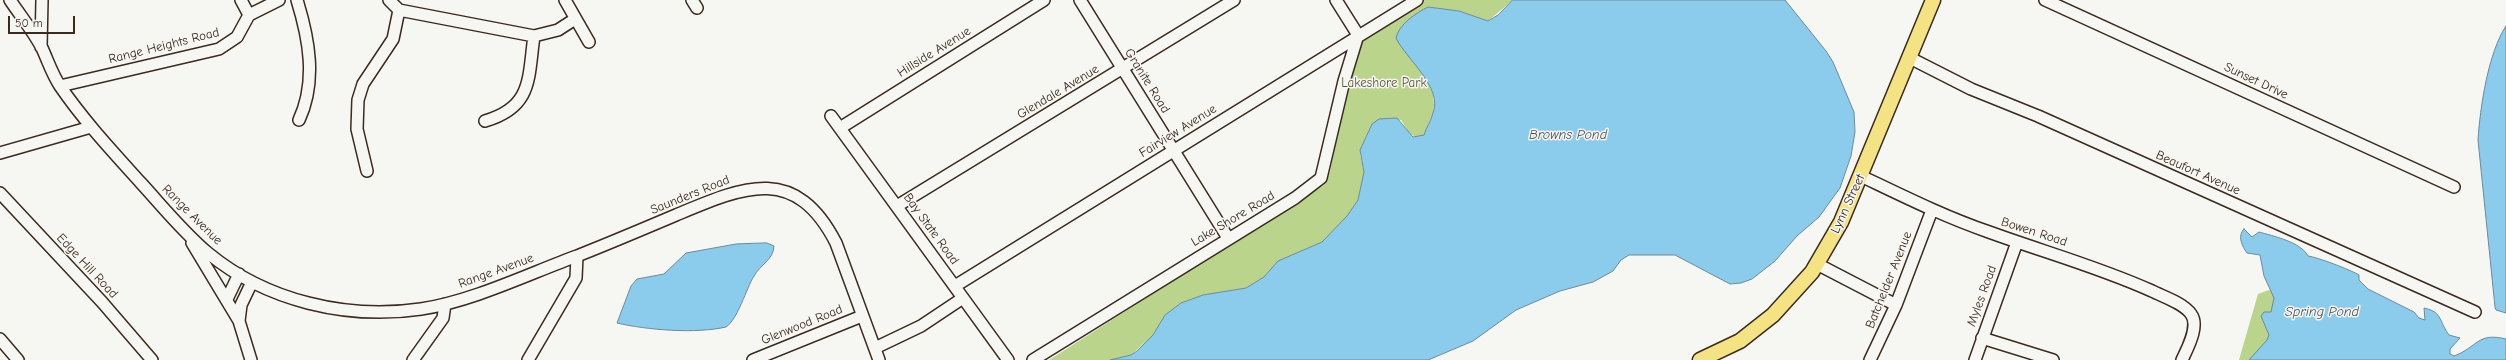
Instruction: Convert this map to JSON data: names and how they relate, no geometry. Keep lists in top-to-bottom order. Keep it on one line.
{"streets":{"main road":["Lynn Street"],"street":["Range Heights Road","Hillside Avenue","Granite Road","Sunset Drive","Glendale Avenue","Fairview Avenue","Beaufort Avenue","Saunders Road","Range Avenue","Lake Shore Road","Bay State Road","Bowen Road","Edge Hill Road","Batchelder Avenue","Myles Road","Glenwood Road"]},"crossings":[["Range Heights Road","Range Avenue"],["Hillside Avenue","Bay State Road"],["Granite Road","Glendale Avenue"],["Granite Road","Fairview Avenue"],["Granite Road","Lake Shore Road"],["Glendale Avenue","Bay State Road"],["Fairview Avenue","Lake Shore Road"],["Fairview Avenue","Bay State Road"],["Beaufort Avenue","Lynn Street"],["Saunders Road","Range Avenue"],["Saunders Road","Glenwood Road"],["Lynn Street","Bowen Road"],["Bowen Road","Batchelder Avenue"],["Bowen Road","Myles Road"]],"water":["Browns Pond","Spring Pond"],"parks":["Lakeshore Park"],"scale_bar":"50 m"}
